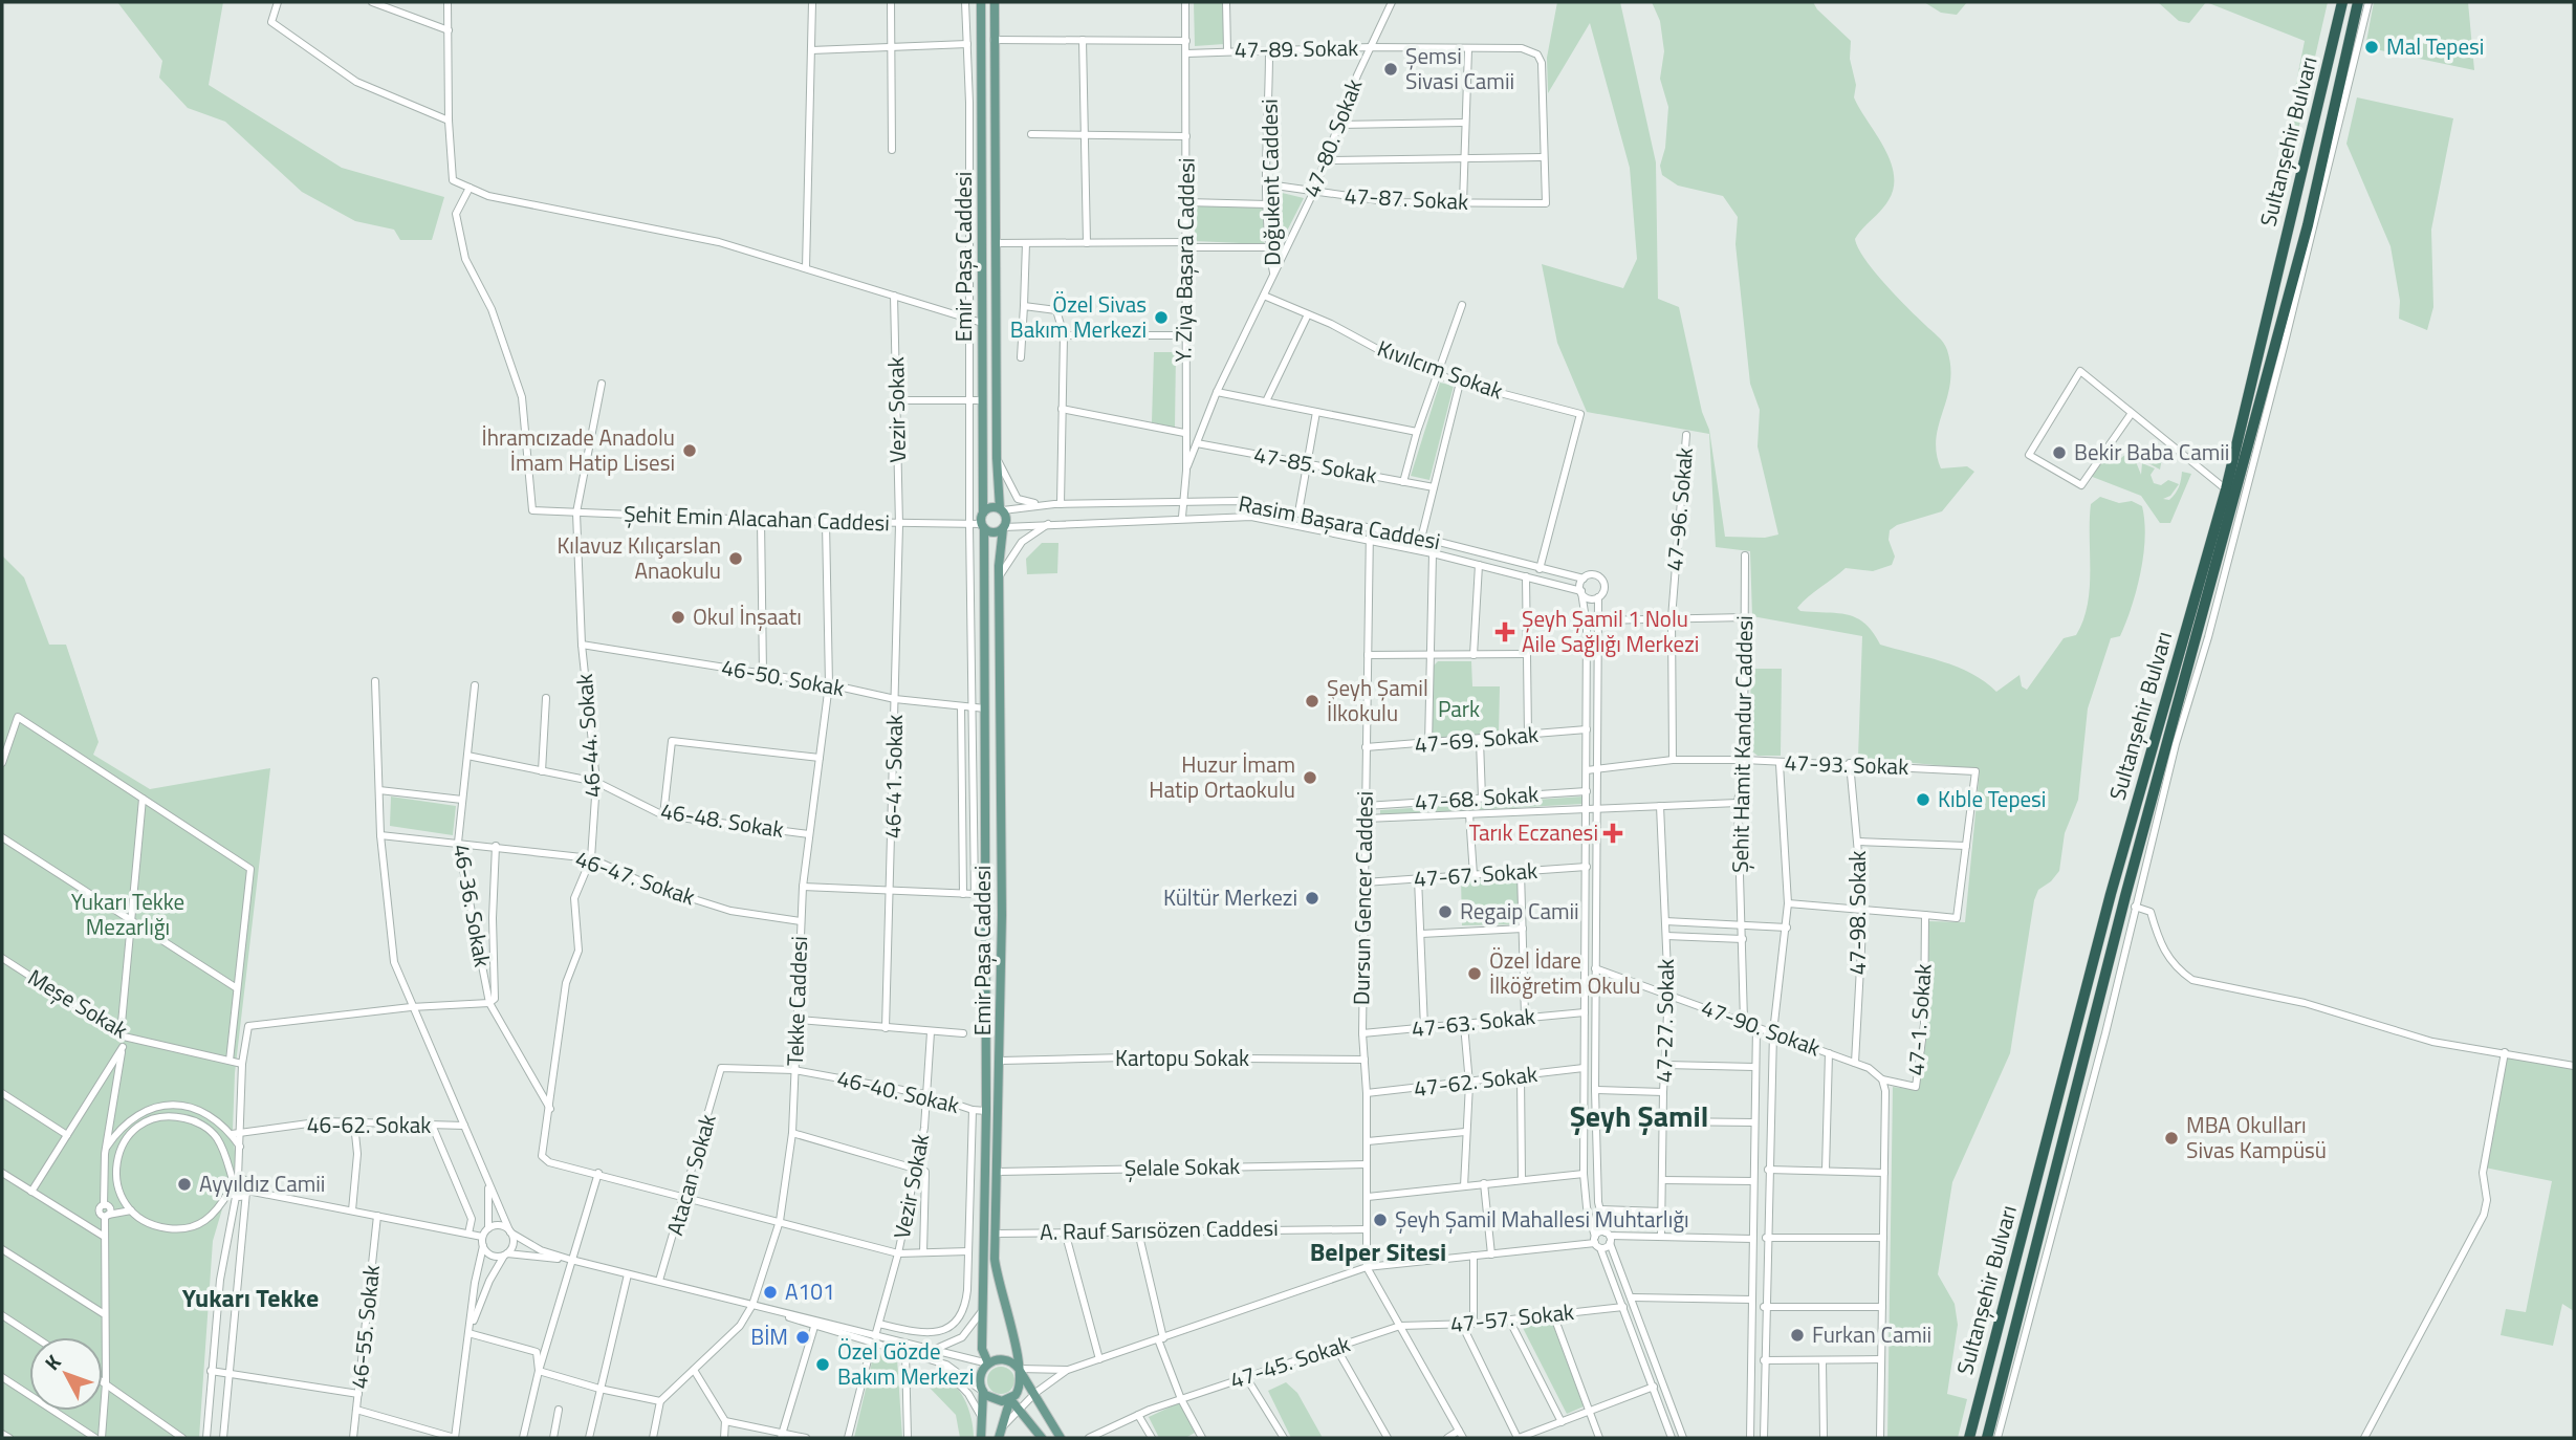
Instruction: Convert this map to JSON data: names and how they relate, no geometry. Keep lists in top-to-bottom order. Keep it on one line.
{"streets":{"highway":["Sultanşehir Bulvarı"],"main road":["Emir Paşa Caddesi"],"street":["47-89. Sokak","47-80. Sokak","Doğukent Caddesi","47-87. Sokak","Y. Ziya Başara Caddesi","Kıvılcım Sokak","Vezir Sokak","47-85. Sokak","47-96. Sokak","Şehit Emin Alacahan Caddesi","Rasim Başara Caddesi","46-50. Sokak","46-44. Sokak","47-69. Sokak","Şehit Hamit Kandur Caddesi","47-93. Sokak","46-41. Sokak","47-68. Sokak","46-48. Sokak","47-67. Sokak","46-47. Sokak","Dursun Gencer Caddesi","46-36. Sokak","47-98. Sokak","Tekke Caddesi","Meşe Sokak","47-1. Sokak","47-27. Sokak","47-63. Sokak","47-90. Sokak","Kartopu Sokak","47-62. Sokak","46-40. Sokak","46-62. Sokak","Şelale Sokak","Atacan Sokak","A. Rauf Sarısözen Caddesi","47-57. Sokak","46-55. Sokak","47-45. Sokak"]},"crossings":[["47-89. Sokak","47-80. Sokak"],["47-89. Sokak","Doğukent Caddesi"],["47-89. Sokak","47-87. Sokak"],["47-89. Sokak","Y. Ziya Başara Caddesi"],["47-80. Sokak","Doğukent Caddesi"],["47-80. Sokak","47-87. Sokak"],["Doğukent Caddesi","47-87. Sokak"],["Doğukent Caddesi","Y. Ziya Başara Caddesi"],["Doğukent Caddesi","Kıvılcım Sokak"],["Doğukent Caddesi","47-85. Sokak"],["Emir Paşa Caddesi","Şehit Emin Alacahan Caddesi"],["Emir Paşa Caddesi","Rasim Başara Caddesi"],["Emir Paşa Caddesi","46-50. Sokak"],["Emir Paşa Caddesi","Kartopu Sokak"],["Emir Paşa Caddesi","46-40. Sokak"],["Emir Paşa Caddesi","Şelale Sokak"],["Emir Paşa Caddesi","A. Rauf Sarısözen Caddesi"],["Y. Ziya Başara Caddesi","Rasim Başara Caddesi"],["Kıvılcım Sokak","Rasim Başara Caddesi"],["Vezir Sokak","Şehit Emin Alacahan Caddesi"],["Vezir Sokak","46-41. Sokak"],["Vezir Sokak","46-40. Sokak"],["47-96. Sokak","47-93. Sokak"],["Şehit Emin Alacahan Caddesi","Rasim Başara Caddesi"],["Şehit Emin Alacahan Caddesi","46-44. Sokak"],["Şehit Emin Alacahan Caddesi","46-41. Sokak"],["Şehit Emin Alacahan Caddesi","Tekke Caddesi"],["Rasim Başara Caddesi","Dursun Gencer Caddesi"],["46-50. Sokak","46-44. Sokak"],["46-50. Sokak","46-41. Sokak"],["46-50. Sokak","Tekke Caddesi"],["46-44. Sokak","46-48. Sokak"],["46-44. Sokak","46-47. Sokak"],["46-44. Sokak","46-36. Sokak"],["47-69. Sokak","Dursun Gencer Caddesi"],["Şehit Hamit Kandur Caddesi","47-93. Sokak"],["Şehit Hamit Kandur Caddesi","47-68. Sokak"],["Şehit Hamit Kandur Caddesi","47-90. Sokak"],["47-93. Sokak","47-98. Sokak"],["47-68. Sokak","Dursun Gencer Caddesi"],["47-68. Sokak","47-27. Sokak"],["46-48. Sokak","46-36. Sokak"],["46-48. Sokak","Tekke Caddesi"],["47-67. Sokak","Dursun Gencer Caddesi"],["46-47. Sokak","46-36. Sokak"],["46-47. Sokak","Tekke Caddesi"],["Dursun Gencer Caddesi","47-63. Sokak"],["Dursun Gencer Caddesi","Kartopu Sokak"],["Dursun Gencer Caddesi","47-62. Sokak"],["Dursun Gencer Caddesi","Şelale Sokak"],["Dursun Gencer Caddesi","A. Rauf Sarısözen Caddesi"],["47-98. Sokak","47-90. Sokak"],["Tekke Caddesi","46-40. Sokak"],["47-1. Sokak","47-90. Sokak"],["47-27. Sokak","47-90. Sokak"],["46-40. Sokak","Atacan Sokak"],["47-57. Sokak","47-45. Sokak"]],"districts":["Şeyh Şamil","Belper Sitesi","Yukarı Tekke"],"parks":["Park","Yukarı Tekke Mezarlığı"],"places":{"other":["Mal Tepesi","Şemsi Sivasi Camii","Özel Sivas Bakım Merkezi","İhramcızade Anadolu İmam Hatip Lisesi","Bekir Baba Camii","Kılavuz Kılıçarslan Anaokulu","Okul İnşaatı","Şeyh Şamil İlkokulu","Huzur İmam Hatip Ortaokulu","Kıble Tepesi","Kültür Merkezi","Regaip Camii","Özel İdare İlköğretim Okulu","MBA Okulları Sivas Kampüsü","Ayyıldız Camii","Şeyh Şamil Mahallesi Muhtarlığı","A101","Furkan Camii","BİM","Özel Gözde Bakım Merkezi"],"health":["Şeyh Şamil 1 Nolu Aile Sağlığı Merkezi","Tarık Eczanesi"]},"north":"top left"}
